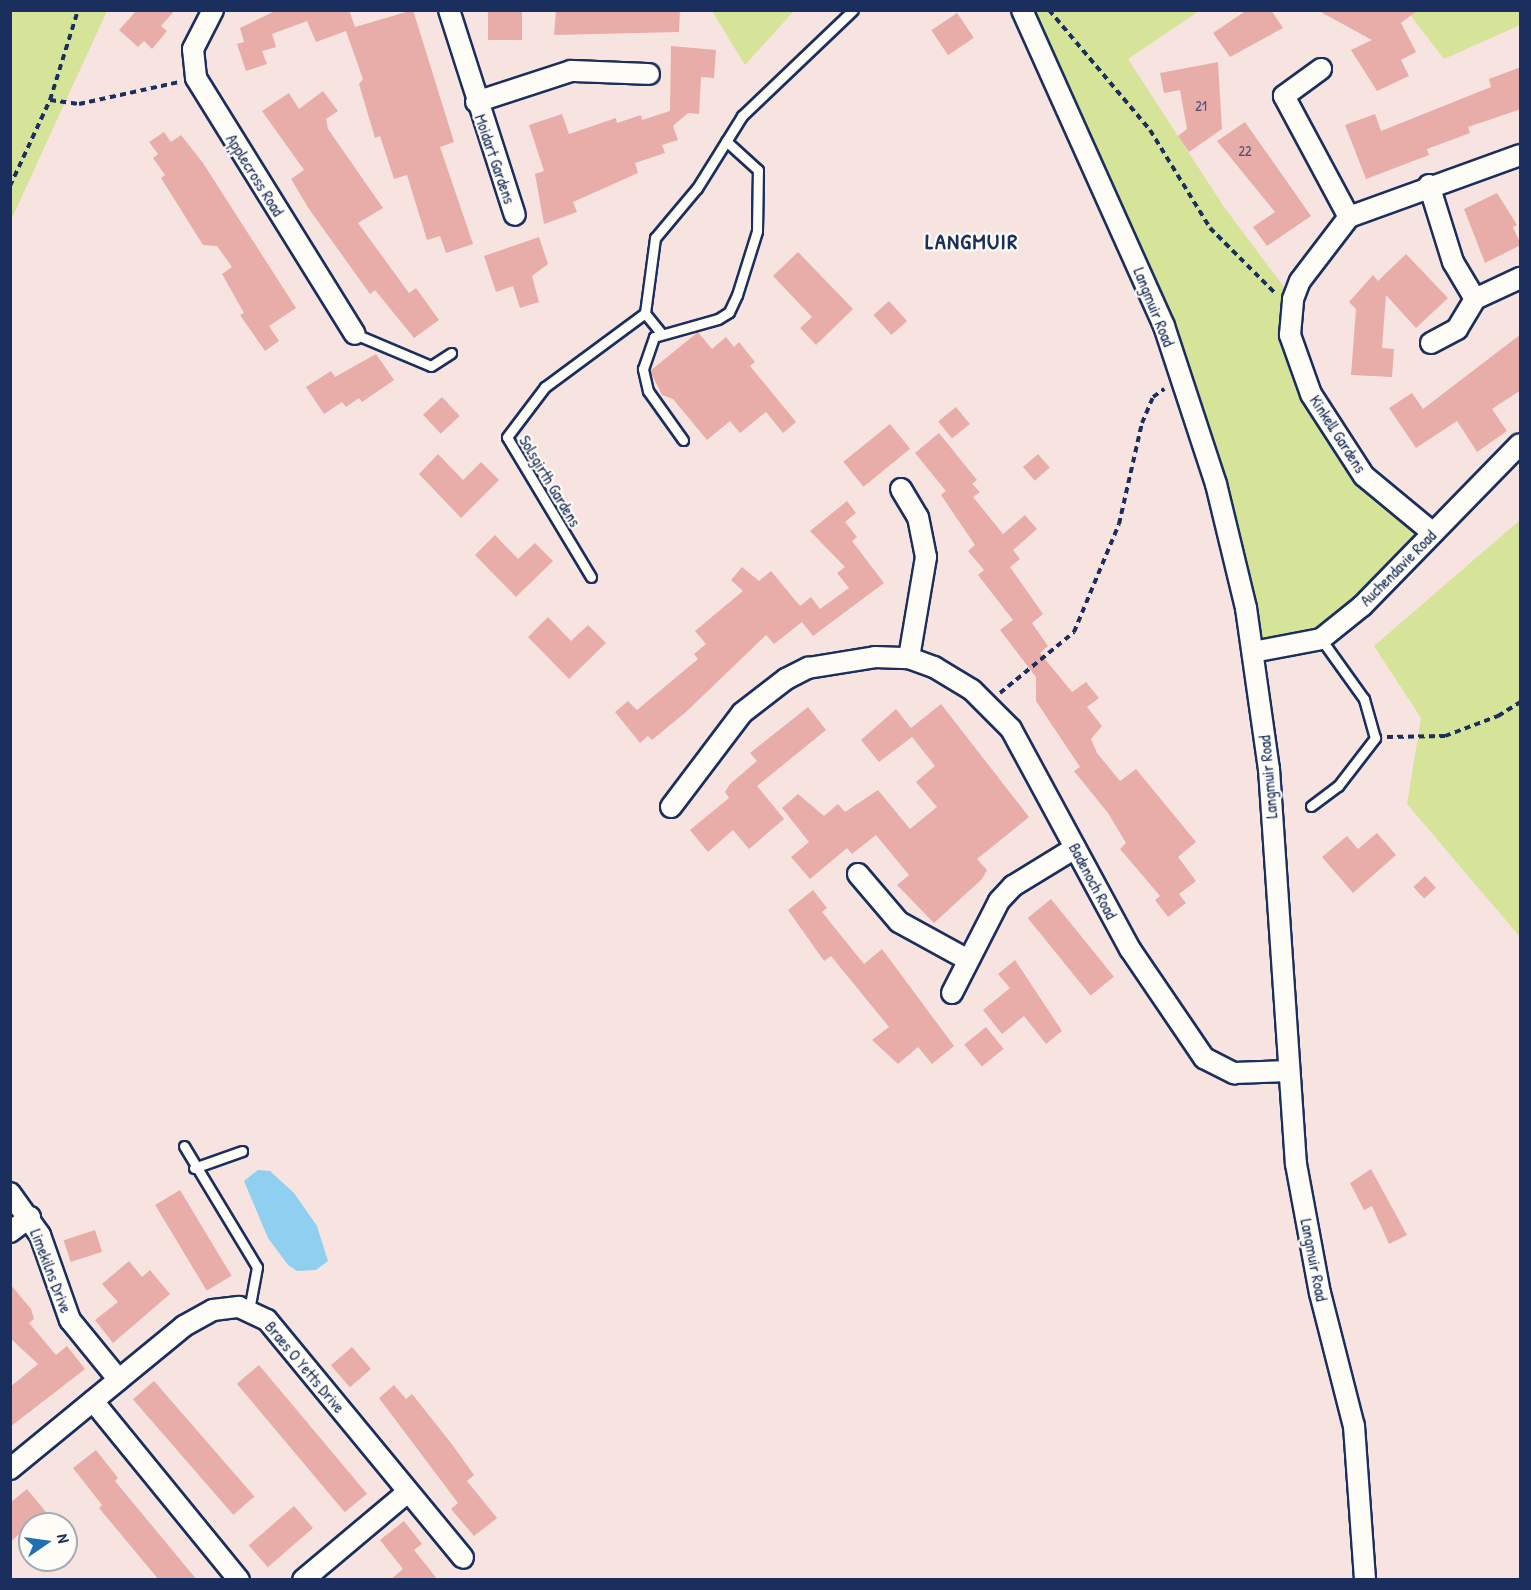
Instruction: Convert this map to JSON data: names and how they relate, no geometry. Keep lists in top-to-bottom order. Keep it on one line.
{"streets":{"street":["Moidart Gardens","Applecross Road","Langmuir Road","Kinkell Gardens","Auchendavie Road","Badenoch Road","Limekilns Drive","Braes O Yetts Drive"],"lane":["Solsgirth Gardens"]},"crossings":[["Langmuir Road","Badenoch Road"],["Kinkell Gardens","Auchendavie Road"],["Limekilns Drive","Braes O Yetts Drive"]],"districts":["LANGMUIR"],"house_numbers":["21","22"],"north":"right"}
